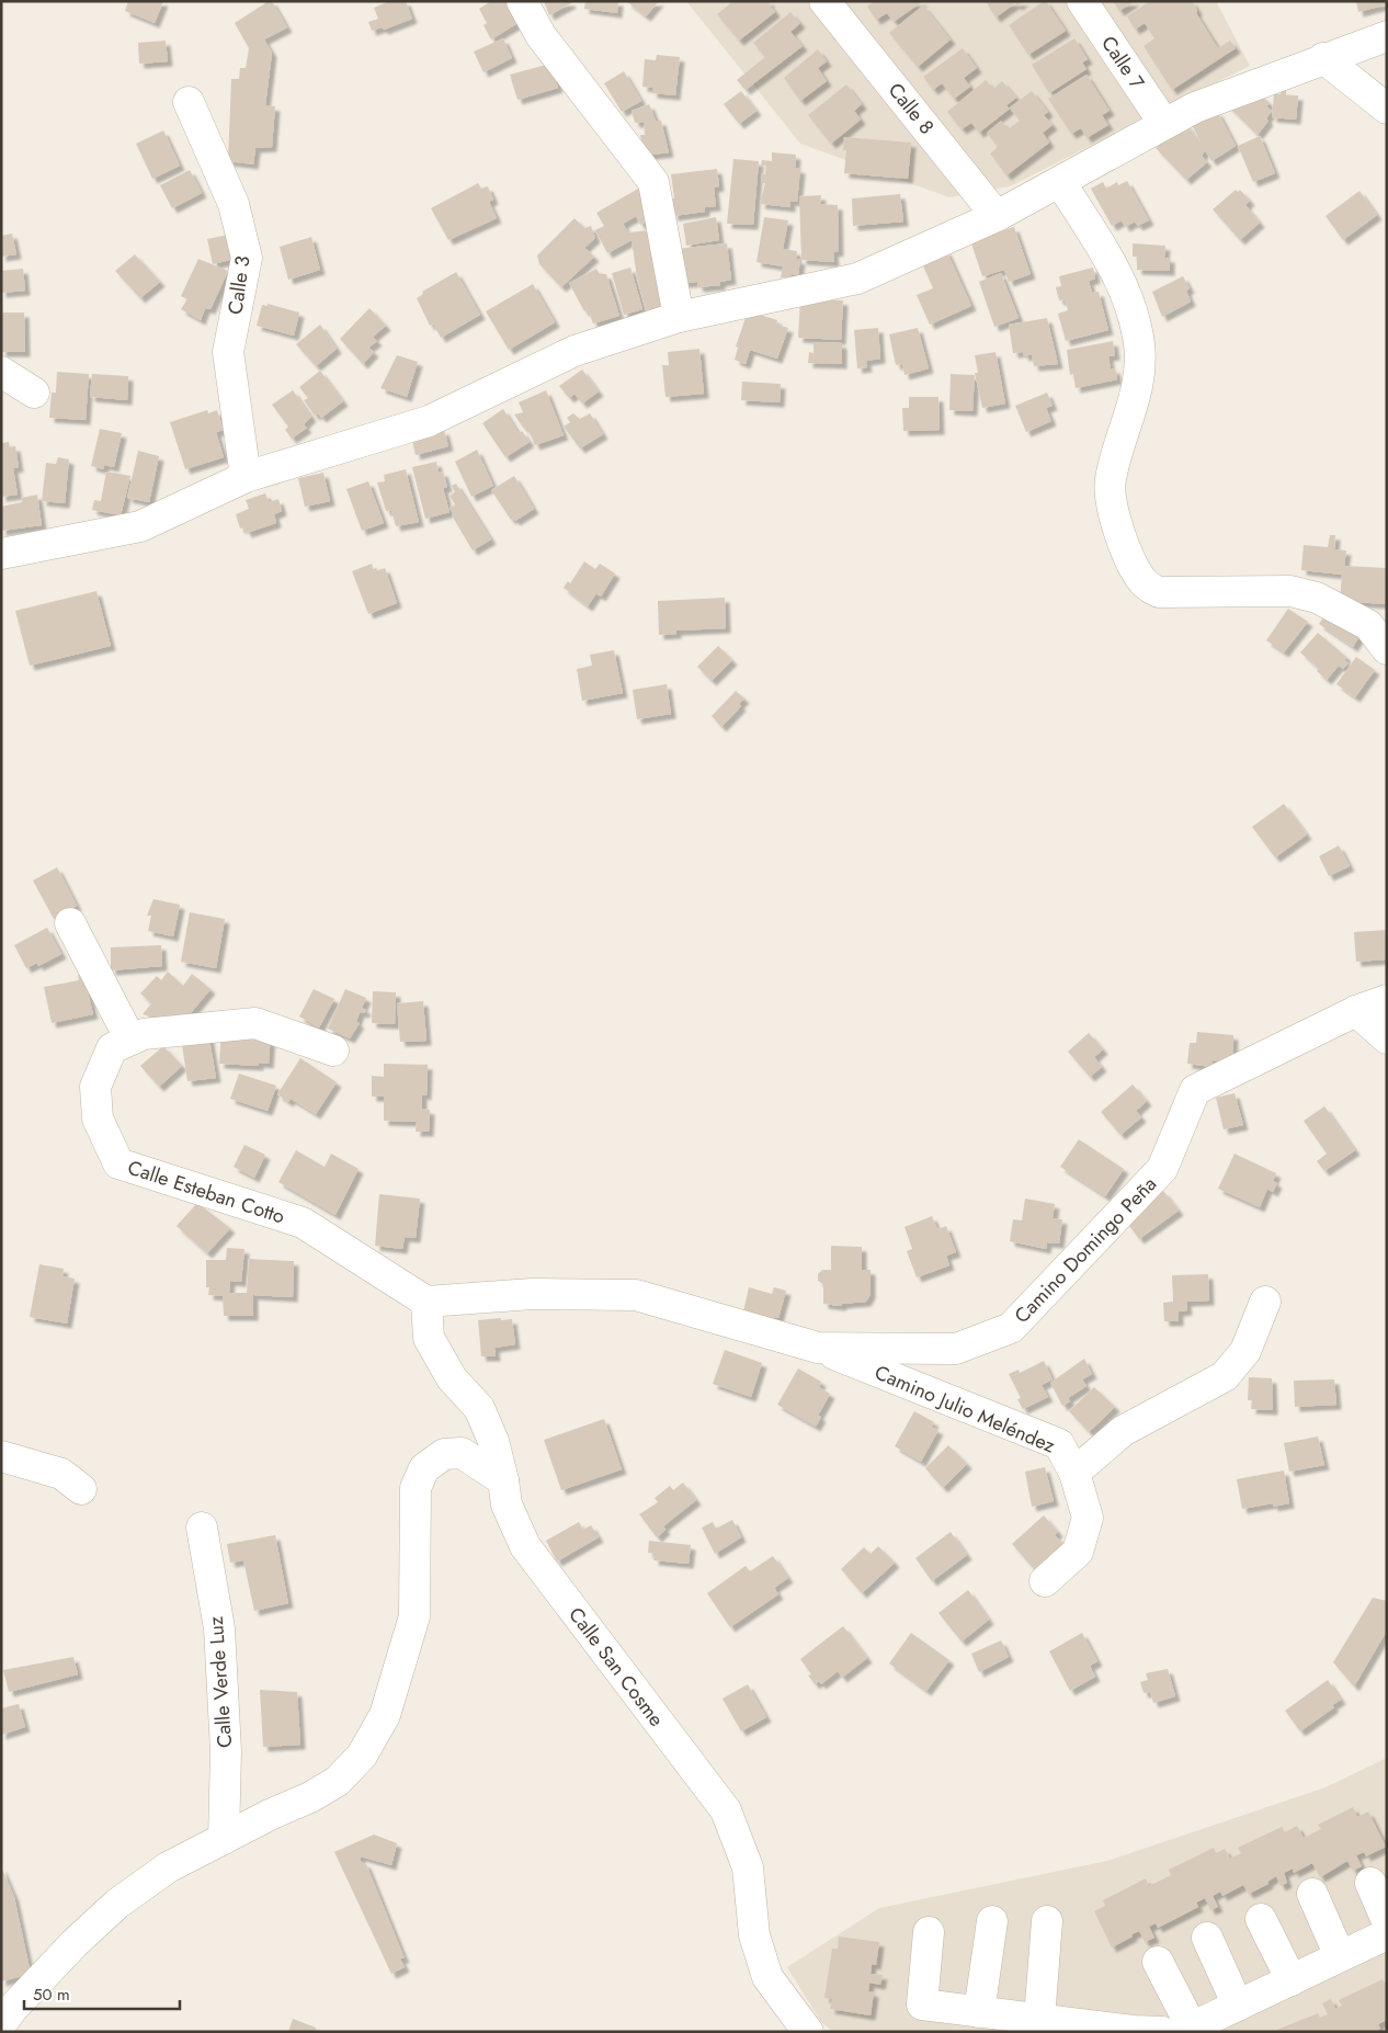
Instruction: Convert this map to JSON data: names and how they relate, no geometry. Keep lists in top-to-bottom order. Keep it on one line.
{"streets":{"street":["Calle 7","Calle 8","Calle 3","Calle Esteban Cotto","Camino Domingo Peña","Camino Julio Meléndez","Calle San Cosme","Calle Verde Luz"]},"crossings":[["Calle Esteban Cotto","Camino Domingo Peña"],["Calle Esteban Cotto","Calle San Cosme"],["Camino Domingo Peña","Camino Julio Meléndez"],["Camino Domingo Peña","Calle San Cosme"]],"scale_bar":"50 m"}
